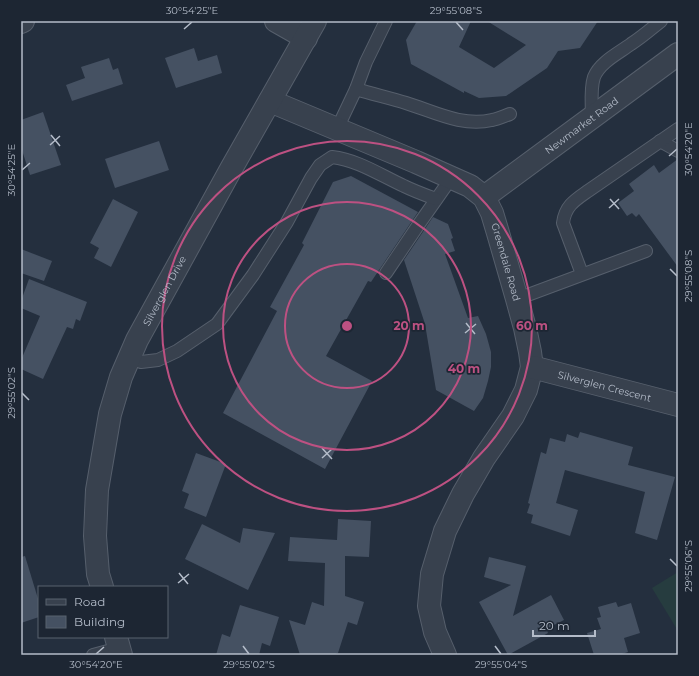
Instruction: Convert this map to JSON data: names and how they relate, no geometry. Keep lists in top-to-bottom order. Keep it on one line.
{"streets":{"street":["Newmarket Road","Greendale Road","Silverglen Drive","Silverglen Crescent"]},"crossings":[["Newmarket Road","Greendale Road"],["Greendale Road","Silverglen Drive"],["Greendale Road","Silverglen Crescent"]],"legend":["Road","Building"],"scale_bar":"20 m","coordinates":["30°54'25\"E","29°55'08\"S","30°54'20\"E","29°55'02\"S","29°55'06\"S","29°55'04\"S"],"rings":["20 m","60 m","40 m"]}
